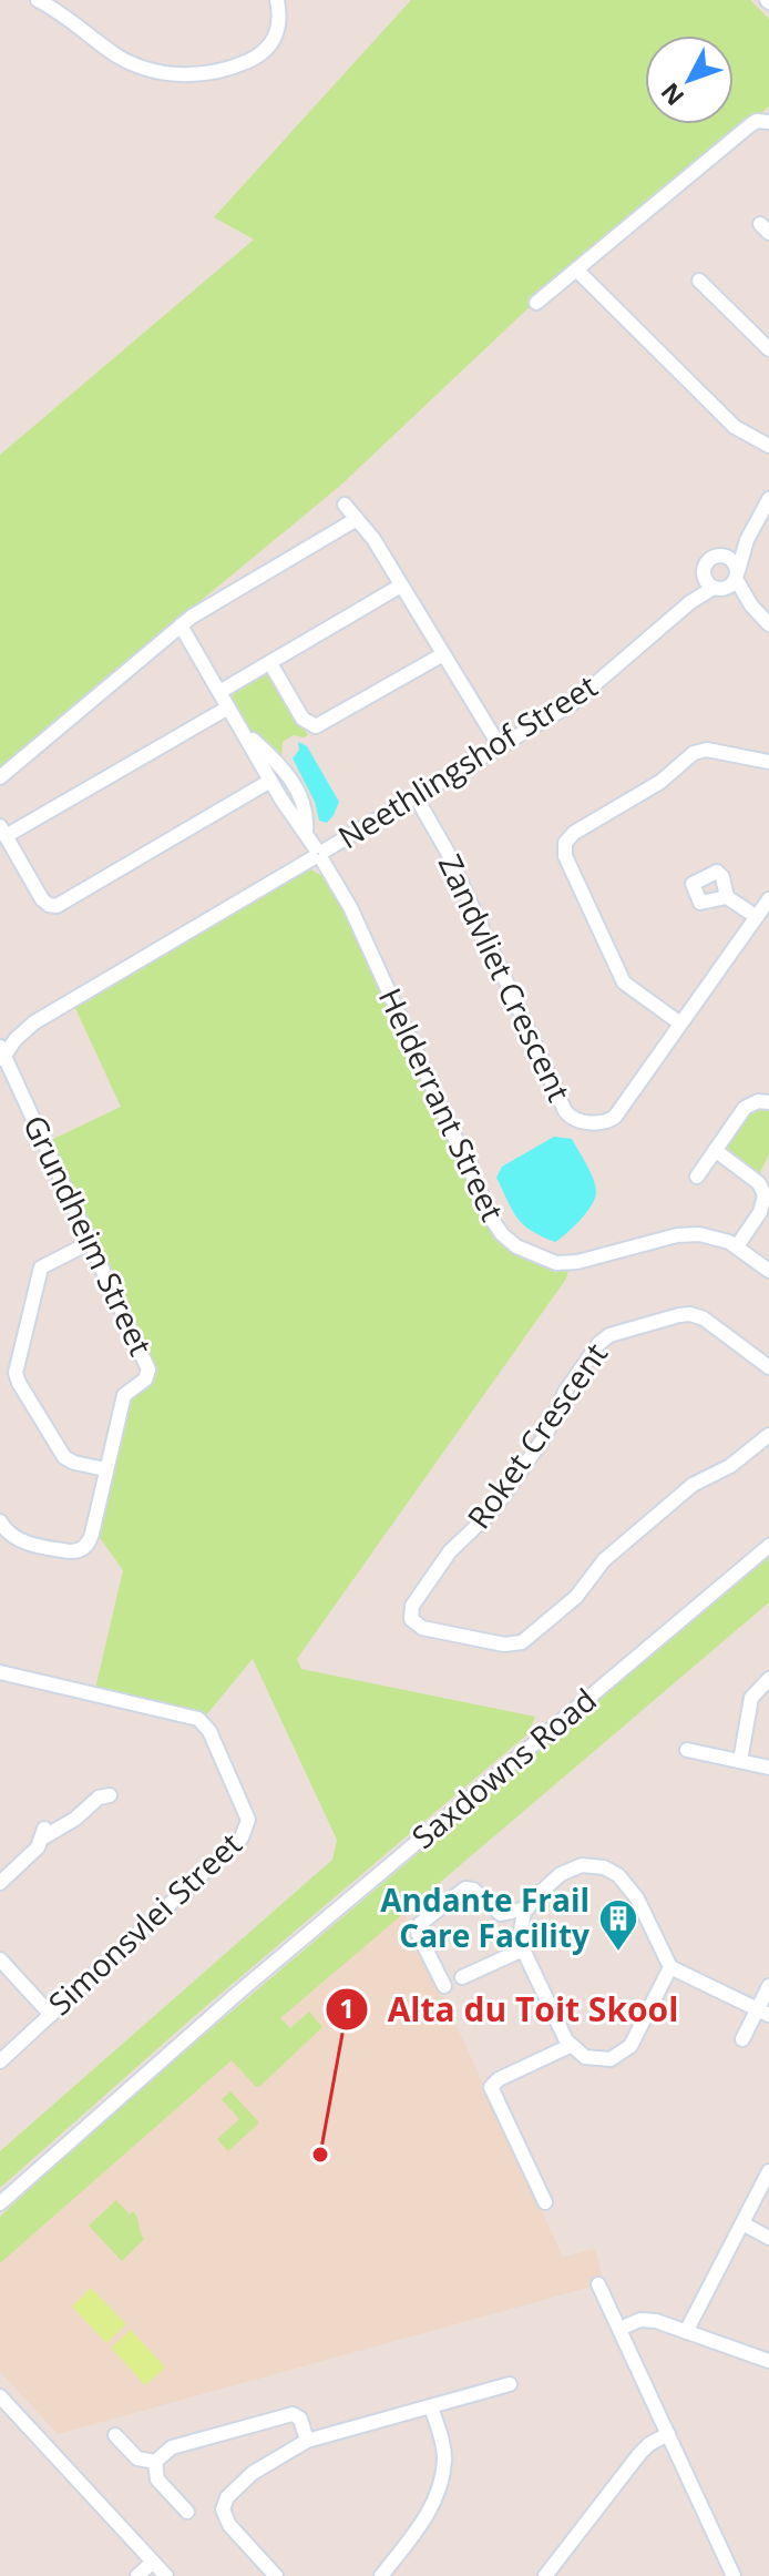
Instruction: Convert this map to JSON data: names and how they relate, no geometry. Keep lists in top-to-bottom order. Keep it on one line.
{"streets":{"street":["Neethlingshof Street","Zandvliet Crescent","Helderrant Street","Grundheim Street","Roket Crescent","Saxdowns Road","Simonsvlei Street"]},"crossings":[["Neethlingshof Street","Zandvliet Crescent"],["Neethlingshof Street","Helderrant Street"],["Neethlingshof Street","Grundheim Street"]],"places":{"building":["Andante Frail Care Facility"],"other":["Alta du Toit Skool"]},"north":"bottom left"}
